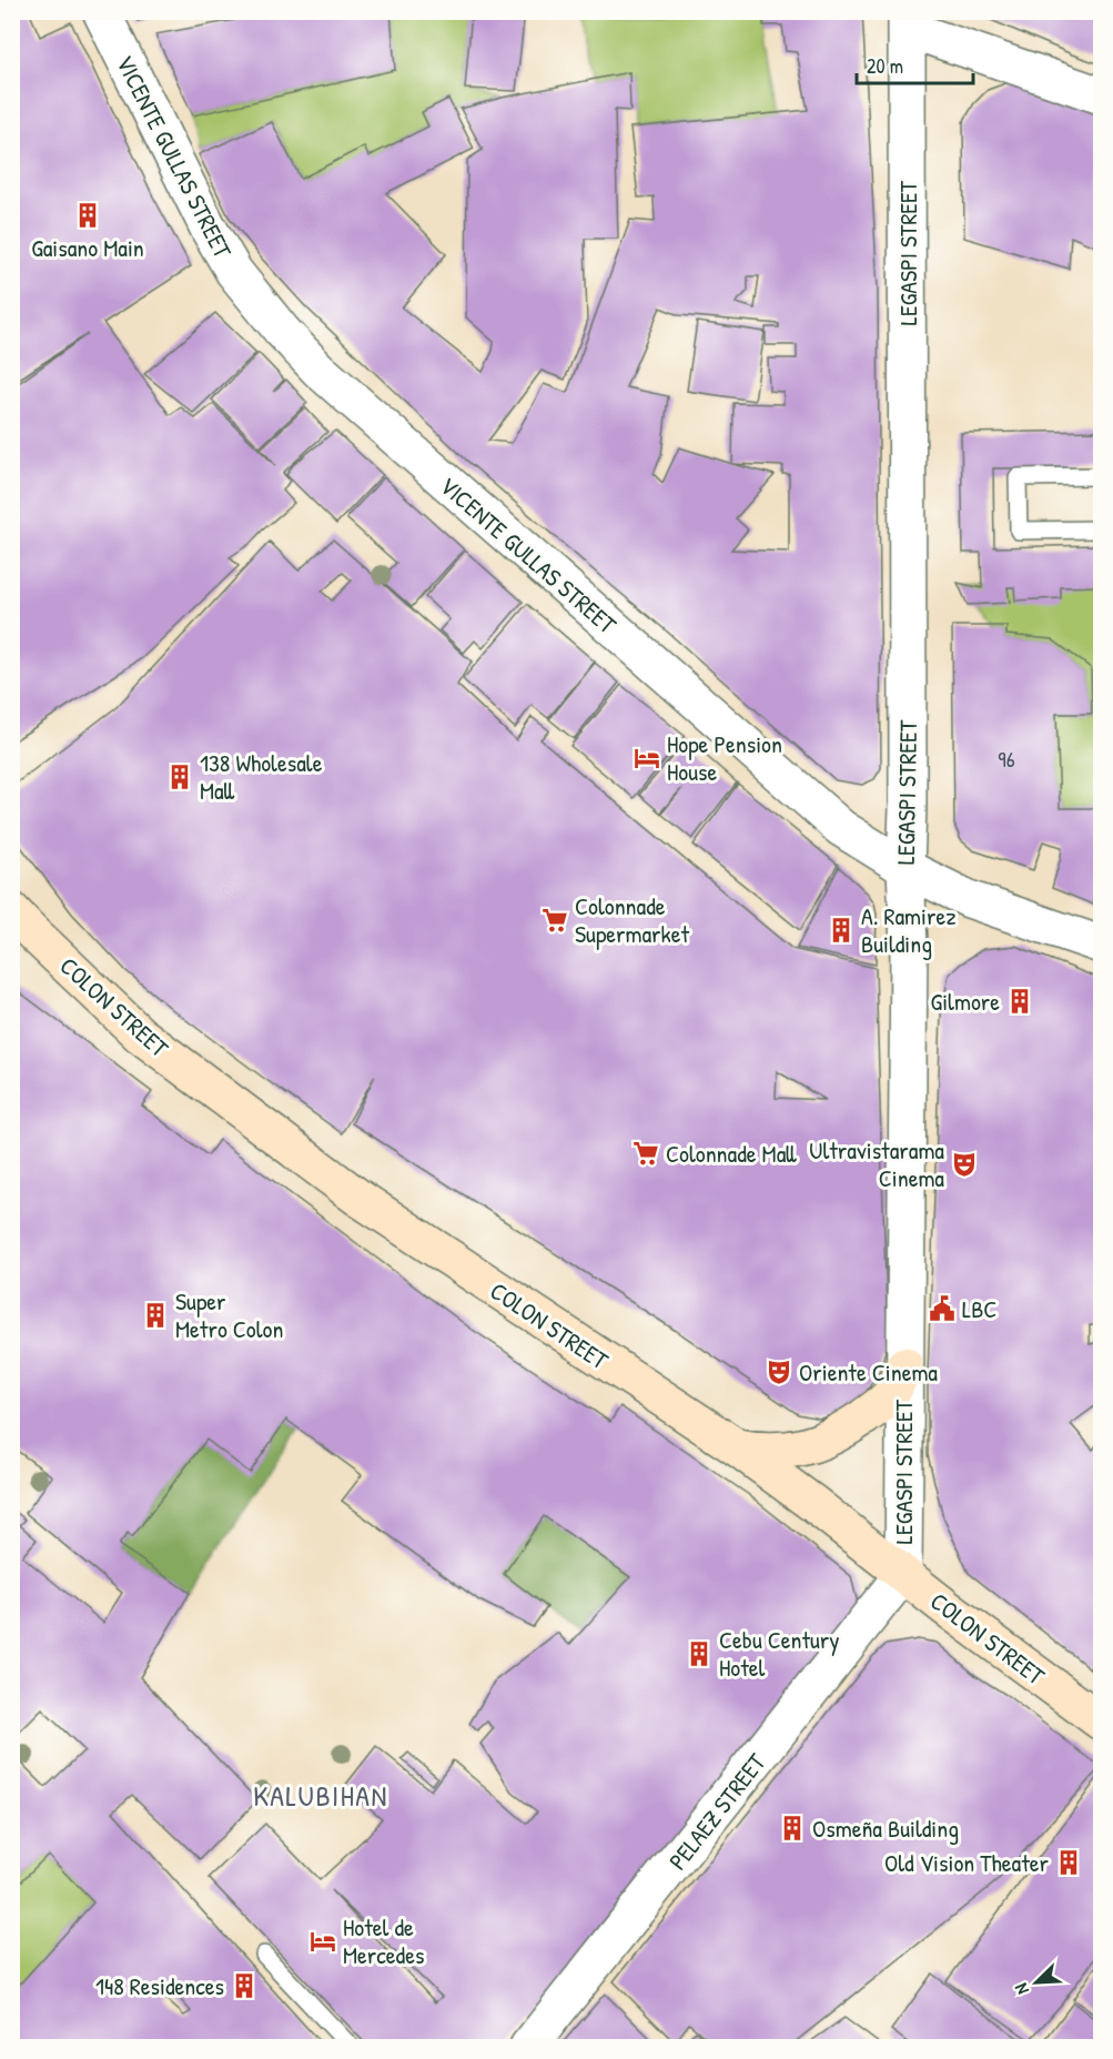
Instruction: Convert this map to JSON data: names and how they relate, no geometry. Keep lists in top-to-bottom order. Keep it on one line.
{"streets":{"main road":["COLON STREET"],"street":["VICENTE GULLAS STREET","LEGASPI STREET","PELAEZ STREET"]},"crossings":[["VICENTE GULLAS STREET","LEGASPI STREET"],["LEGASPI STREET","COLON STREET"],["LEGASPI STREET","PELAEZ STREET"],["COLON STREET","PELAEZ STREET"]],"districts":["KALUBIHAN"],"places":{"building":["Gaisano Main","138 Wholesale Mall","A. Ramirez Building","Gilmore","Super Metro Colon","Cebu Century Hotel","Osmeña Building","Old Vision Theater","148 Residences"],"hotel":["Hope Pension House","Hotel de Mercedes"],"supermarket":["Colonnade Supermarket","Colonnade Mall"],"theatre":["Ultravistarama Cinema","Oriente Cinema"],"public building":["LBC"]},"house_numbers":["96"],"scale_bar":"20 m","north":"bottom left"}
